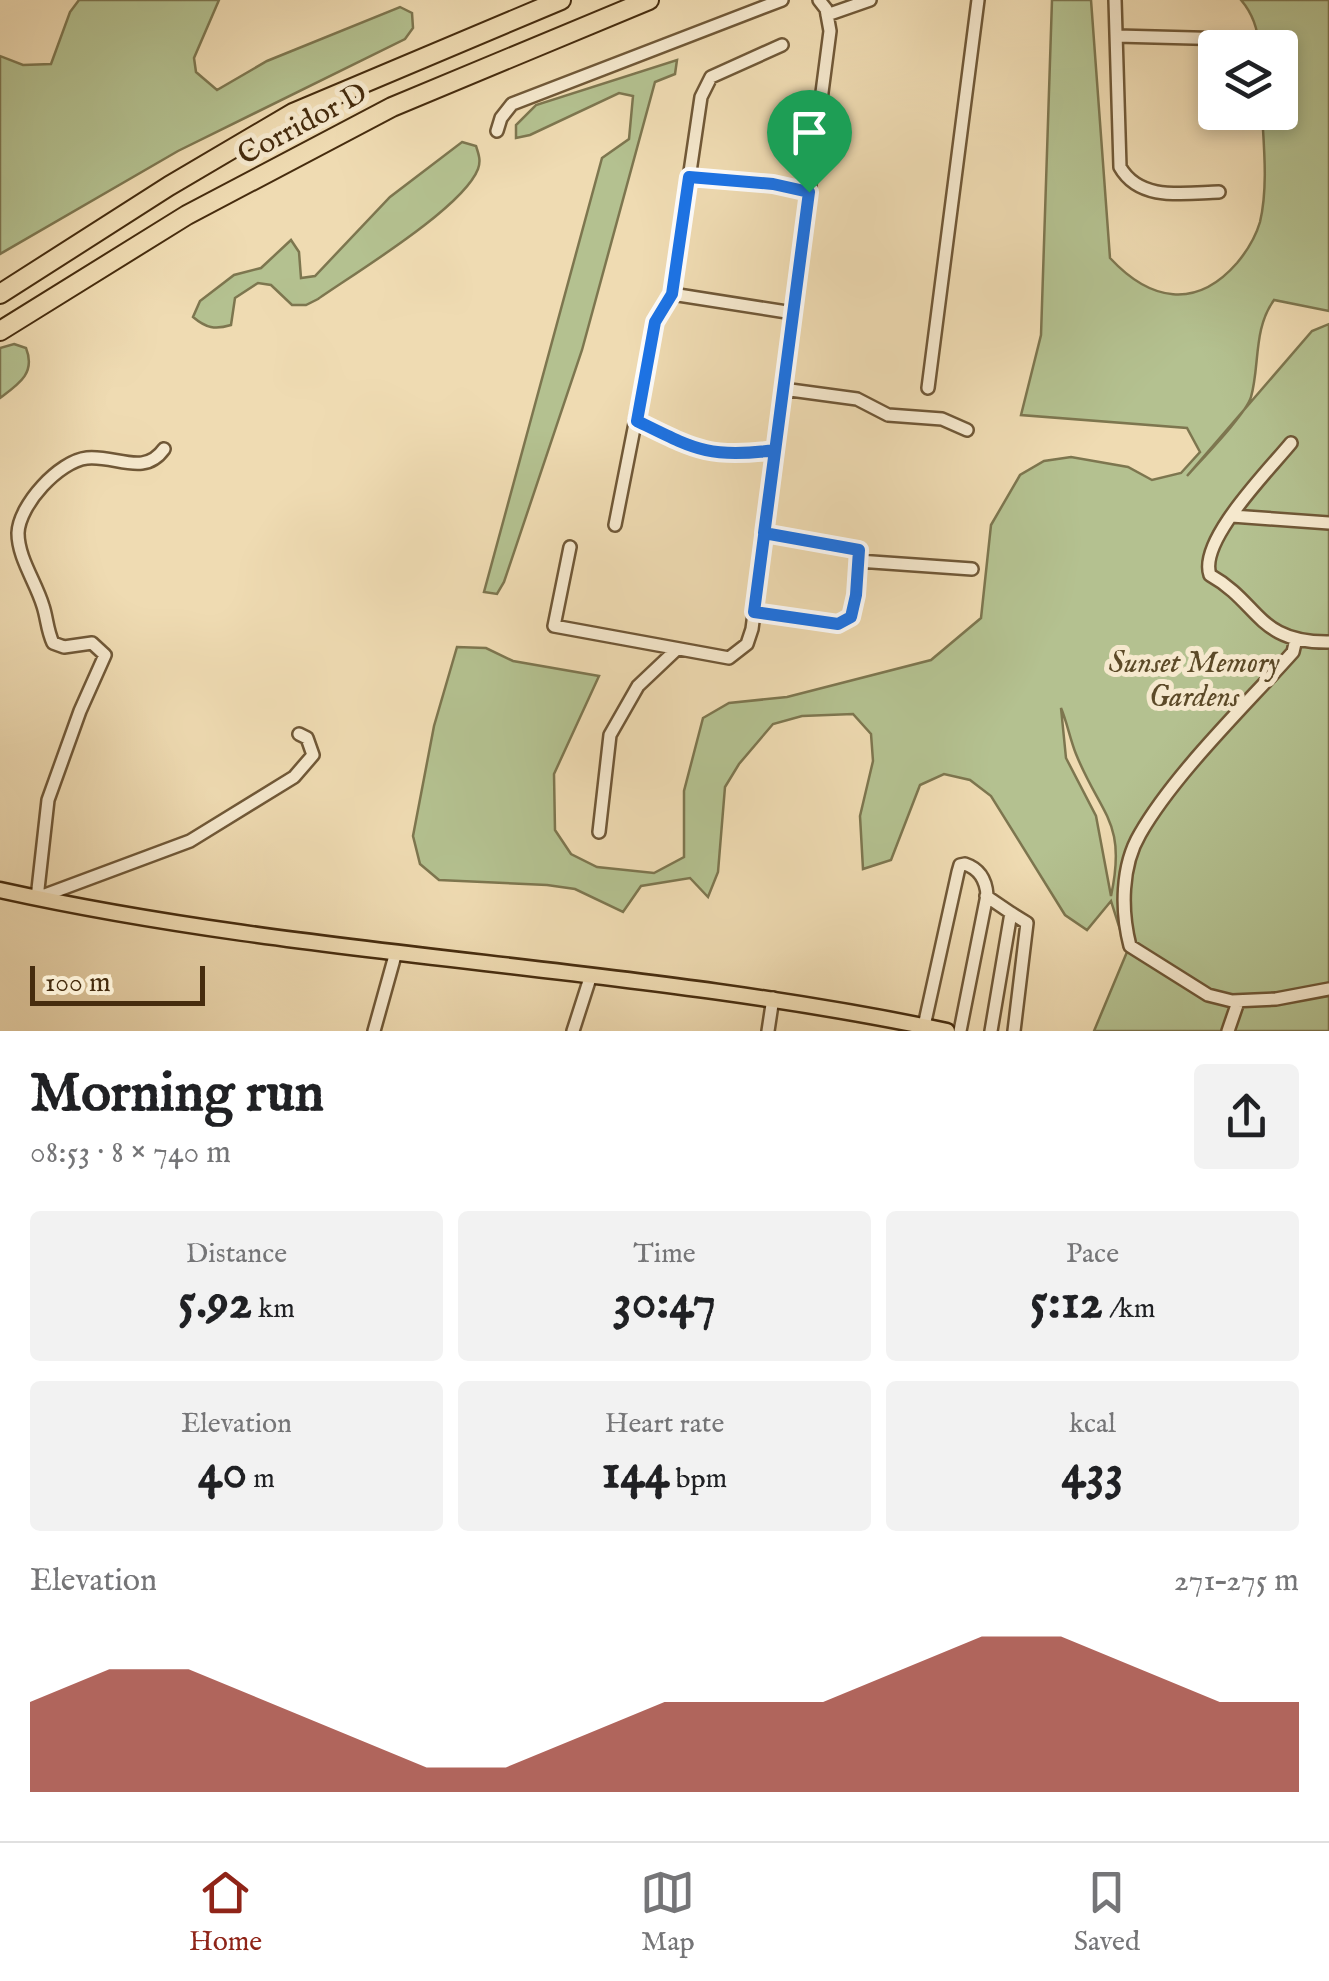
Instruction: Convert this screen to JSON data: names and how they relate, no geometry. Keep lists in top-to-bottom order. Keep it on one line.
{"streets":{"highway":["Corridor D"]},"parks":["Sunset Memory Gardens"],"scale_bar":"100 m","page":{"scale":"100 m","heading":["Morning run","08:53 · 8 × 740 m"],"stats":[["Distance","5.92 km"],["Time","30:47"],["Pace","5:12 /km"],["Elevation","40 m"],["Heart rate","144 bpm"],["kcal","433"]],"chart":["Elevation","271–275 m"],"tabs":["Home","Map","Saved"]}}
